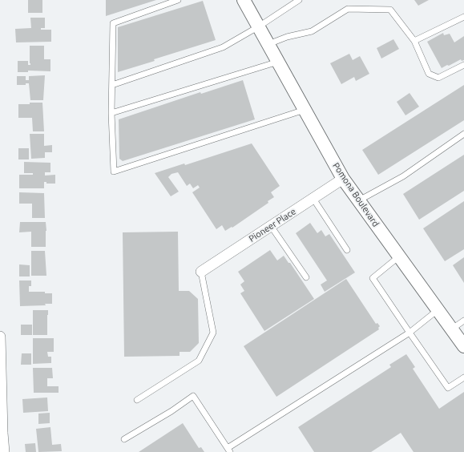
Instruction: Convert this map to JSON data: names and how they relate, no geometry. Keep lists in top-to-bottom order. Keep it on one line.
{"streets":{"street":["Pomona Boulevard","Pioneer Place"]},"crossings":[["Pomona Boulevard","Pioneer Place"]]}
